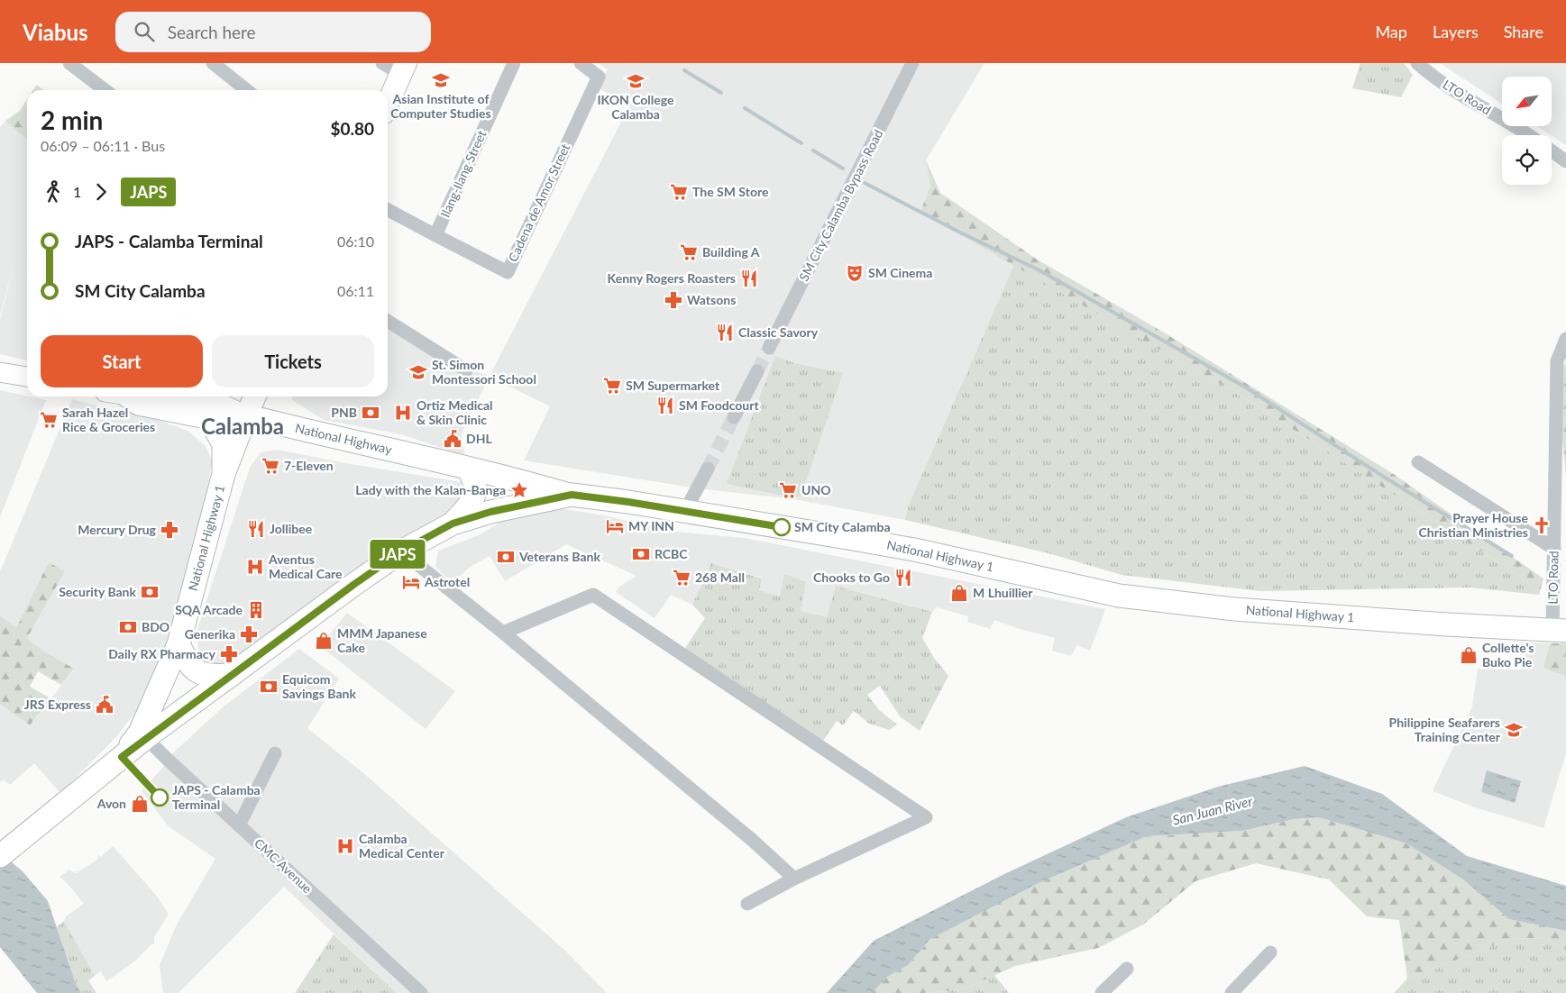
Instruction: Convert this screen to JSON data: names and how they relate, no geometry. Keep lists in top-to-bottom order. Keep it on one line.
{"streets":{"highway":["National Highway","National Highway 1"],"street":["LTO Road","Ilang-Ilang Street","Cadena de Amor Street","SM City Calamba Bypass Road","CMC Avenue"]},"crossings":[["LTO Road","National Highway 1"],["Ilang-Ilang Street","Cadena de Amor Street"],["National Highway","National Highway 1"],["National Highway 1","CMC Avenue"]],"districts":["Calamba"],"water":["San Juan River"],"places":{"school or university":["Asian Institute of Computer Studies","IKON College Calamba","St. Simon Montessori School","Philippine Seafarers Training Center"],"supermarket":["The SM Store","Building A","SM Supermarket","Sarah Hazel Rice & Groceries","7-Eleven","UNO","268 Mall"],"theatre":["SM Cinema"],"restaurant":["Kenny Rogers Roasters","Classic Savory","SM Foodcourt","Jollibee","Chooks to Go"],"pharmacy":["Watsons","Mercury Drug","Generika","Daily RX Pharmacy"],"bank":["PNB","RCBC","Veterans Bank","Security Bank","BDO","Equicom Savings Bank"],"hospital":["Ortiz Medical & Skin Clinic","Aventus Medical Care","Calamba Medical Center"],"public building":["DHL","JRS Express"],"place":["Lady with the Kalan-Banga"],"church":["Prayer House Christian Ministries"],"hotel":["MY INN","Astrotel"],"other":["SM City Calamba","JAPS - Calamba Terminal"],"shop":["M Lhuillier","MMM Japanese Cake","Collette's Buko Pie","Avon"],"building":["SQA Arcade"]},"lines":["bus line JAPS"],"north":"bottom left","page":{"header":"Viabus","search":"Search here","nav":["Map","Layers","Share"],"on_map":"JAPS","heading":["2 min","06:09 – 06:11 · Bus","$0.80"],"legs":["1","JAPS"],"list":[{"name":"JAPS - Calamba Terminal","value":"06:10"},{"name":"SM City Calamba","value":"06:11"}],"buttons":["Start","Tickets"]}}
